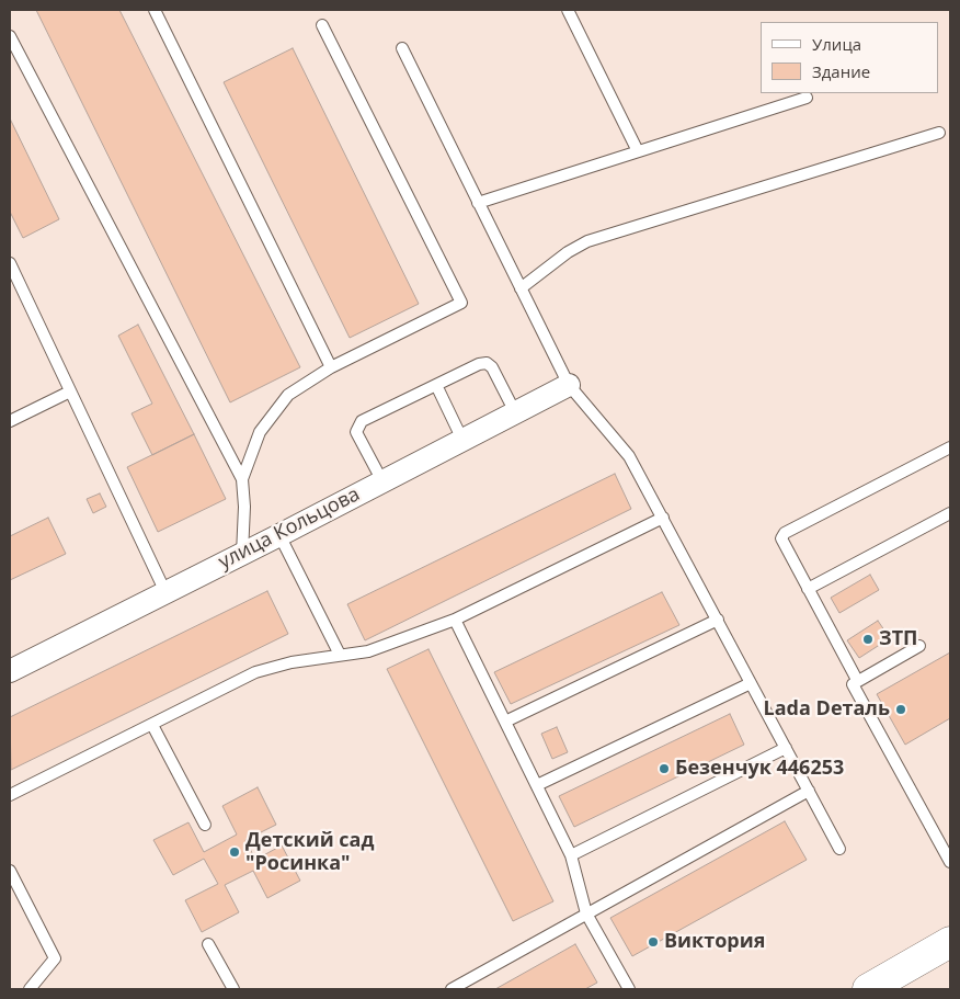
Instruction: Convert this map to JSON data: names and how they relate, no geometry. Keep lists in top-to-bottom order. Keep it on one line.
{"streets":{"street":["улица Кольцова"]},"places":["ЗТП","Lada Dеталь","Безенчук 446253","Детский сад \"Росинка\"","Виктория"],"legend":["Улица","Здание"]}
